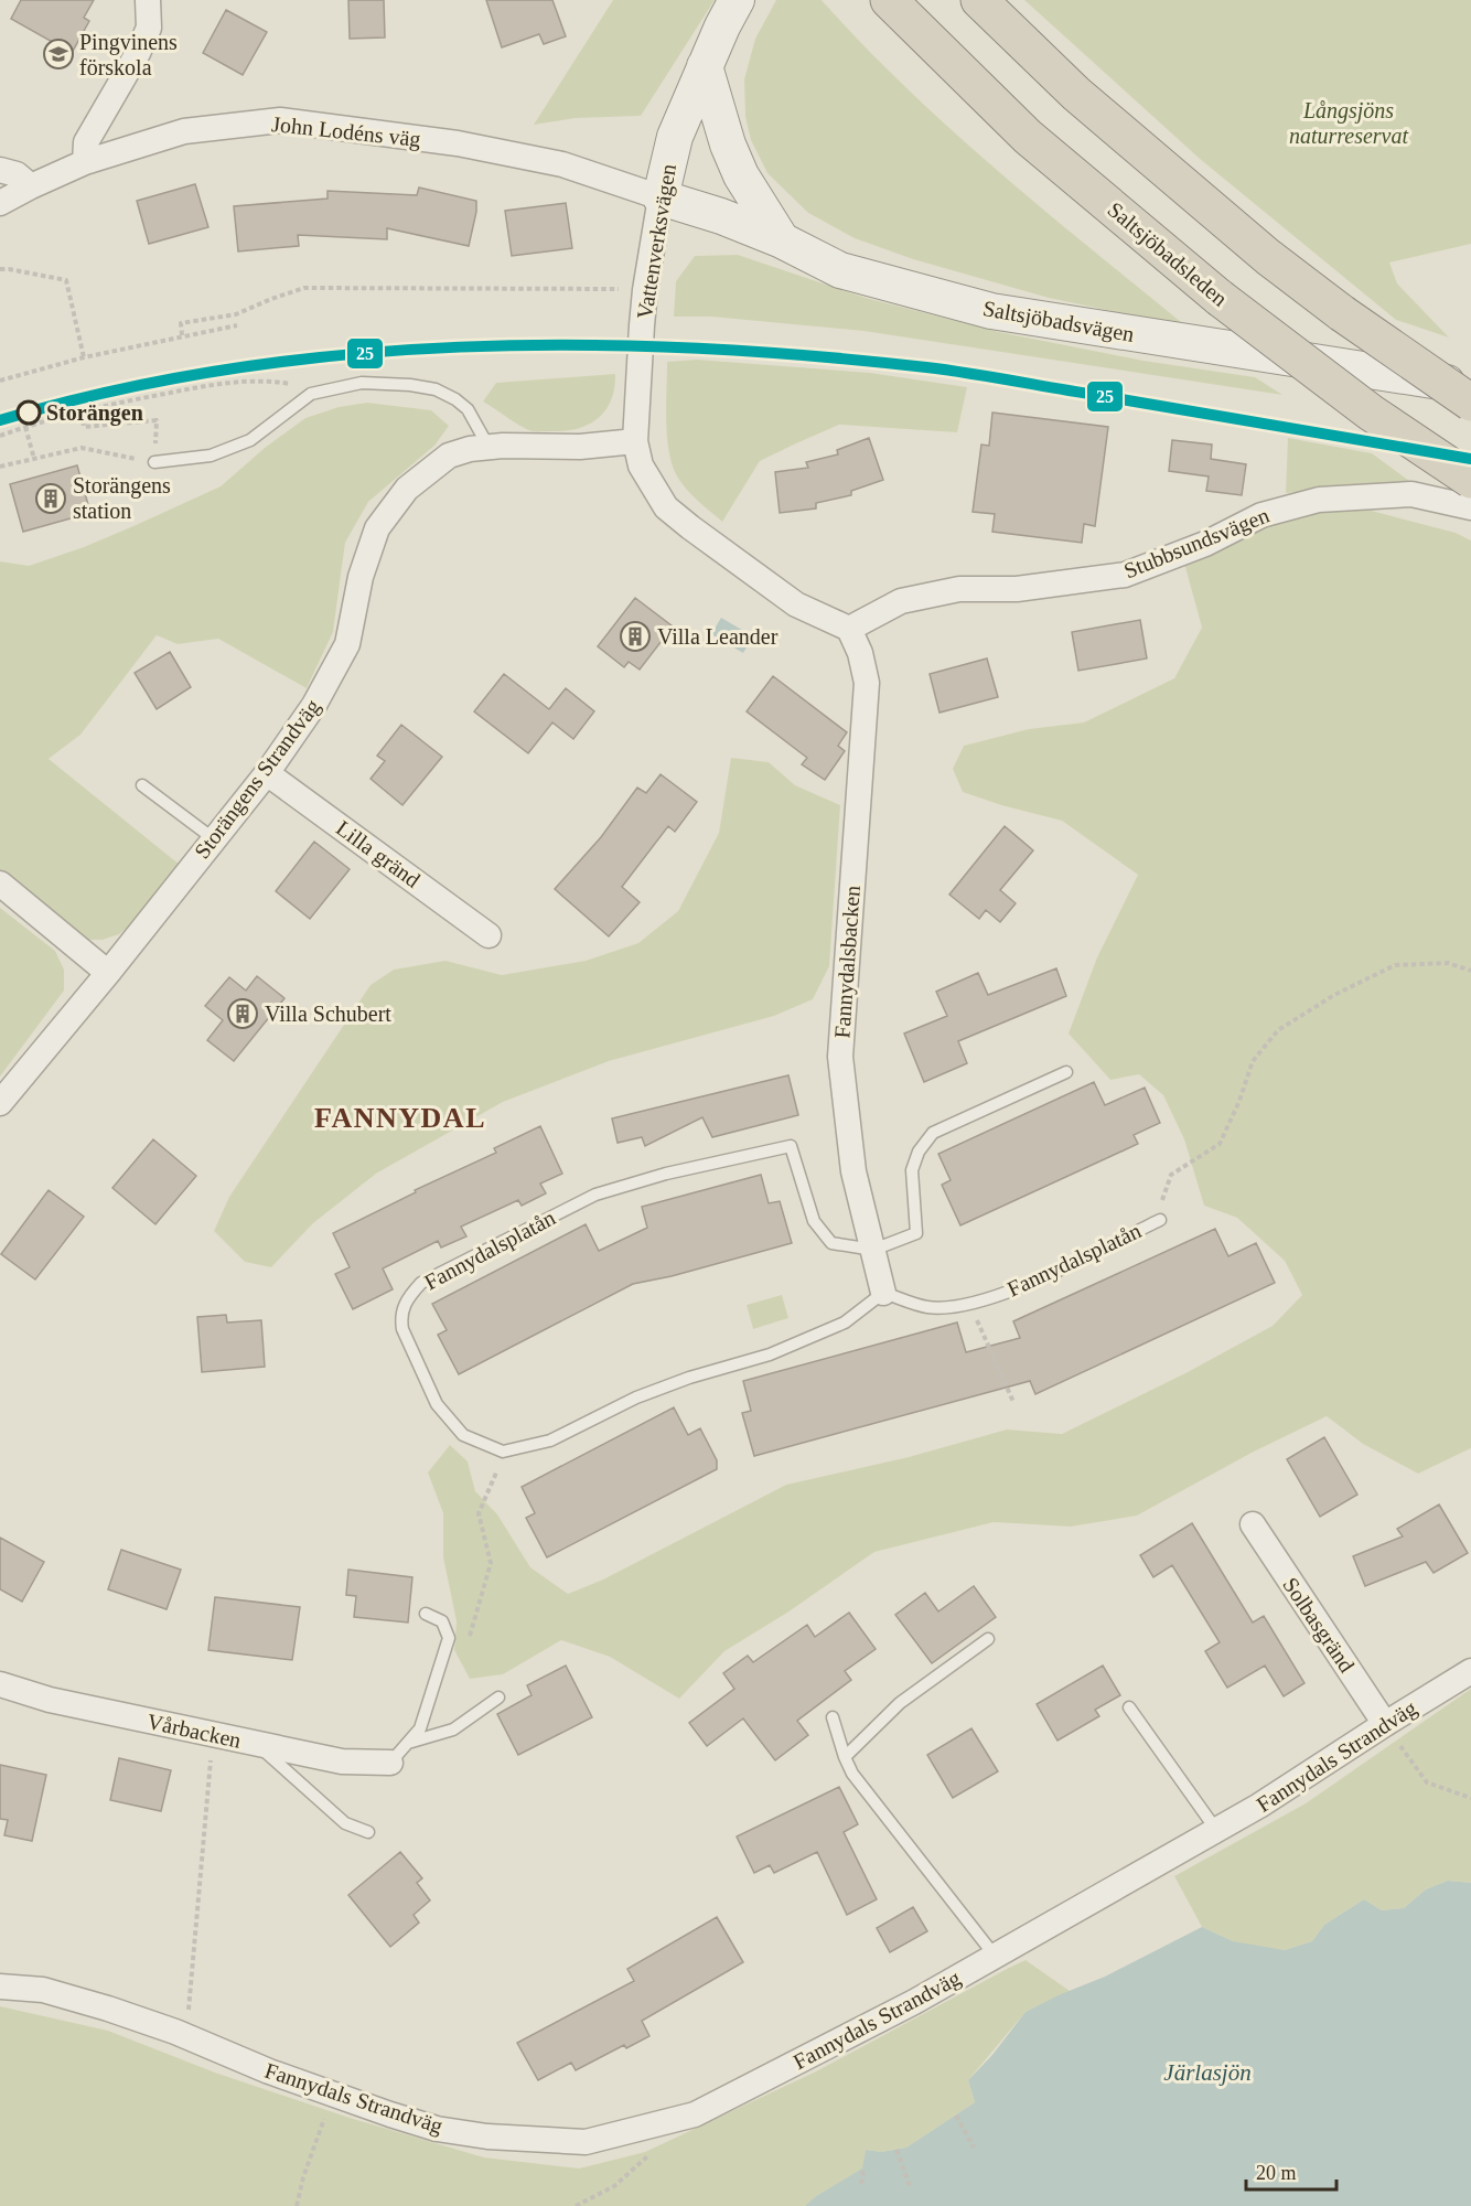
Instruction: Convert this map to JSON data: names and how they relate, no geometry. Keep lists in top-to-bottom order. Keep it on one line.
{"streets":{"highway":["Saltsjöbadsleden"],"street":["John Lodéns väg","Vattenverksvägen","Saltsjöbadsvägen","Stubbsundsvägen","Storängens Strandväg","Lilla gränd","Fannydalsbacken","Solbasgränd","Vårbacken","Fannydals Strandväg"],"lane":["Fannydalsplatån"]},"crossings":[["John Lodéns väg","Vattenverksvägen"],["John Lodéns väg","Saltsjöbadsvägen"],["Vattenverksvägen","Saltsjöbadsvägen"],["Vattenverksvägen","Stubbsundsvägen"],["Vattenverksvägen","Storängens Strandväg"],["Vattenverksvägen","Fannydalsbacken"],["Stubbsundsvägen","Fannydalsbacken"],["Storängens Strandväg","Lilla gränd"],["Fannydalsbacken","Fannydalsplatån"],["Solbasgränd","Fannydals Strandväg"]],"districts":["FANNYDAL"],"water":["Järlasjön"],"parks":["Långsjöns naturreservat"],"places":{"school or university":["Pingvinens förskola"],"other":["Storängen"],"building":["Storängens station","Villa Leander","Villa Schubert"]},"lines":["transit line 25"],"scale_bar":"20 m"}
